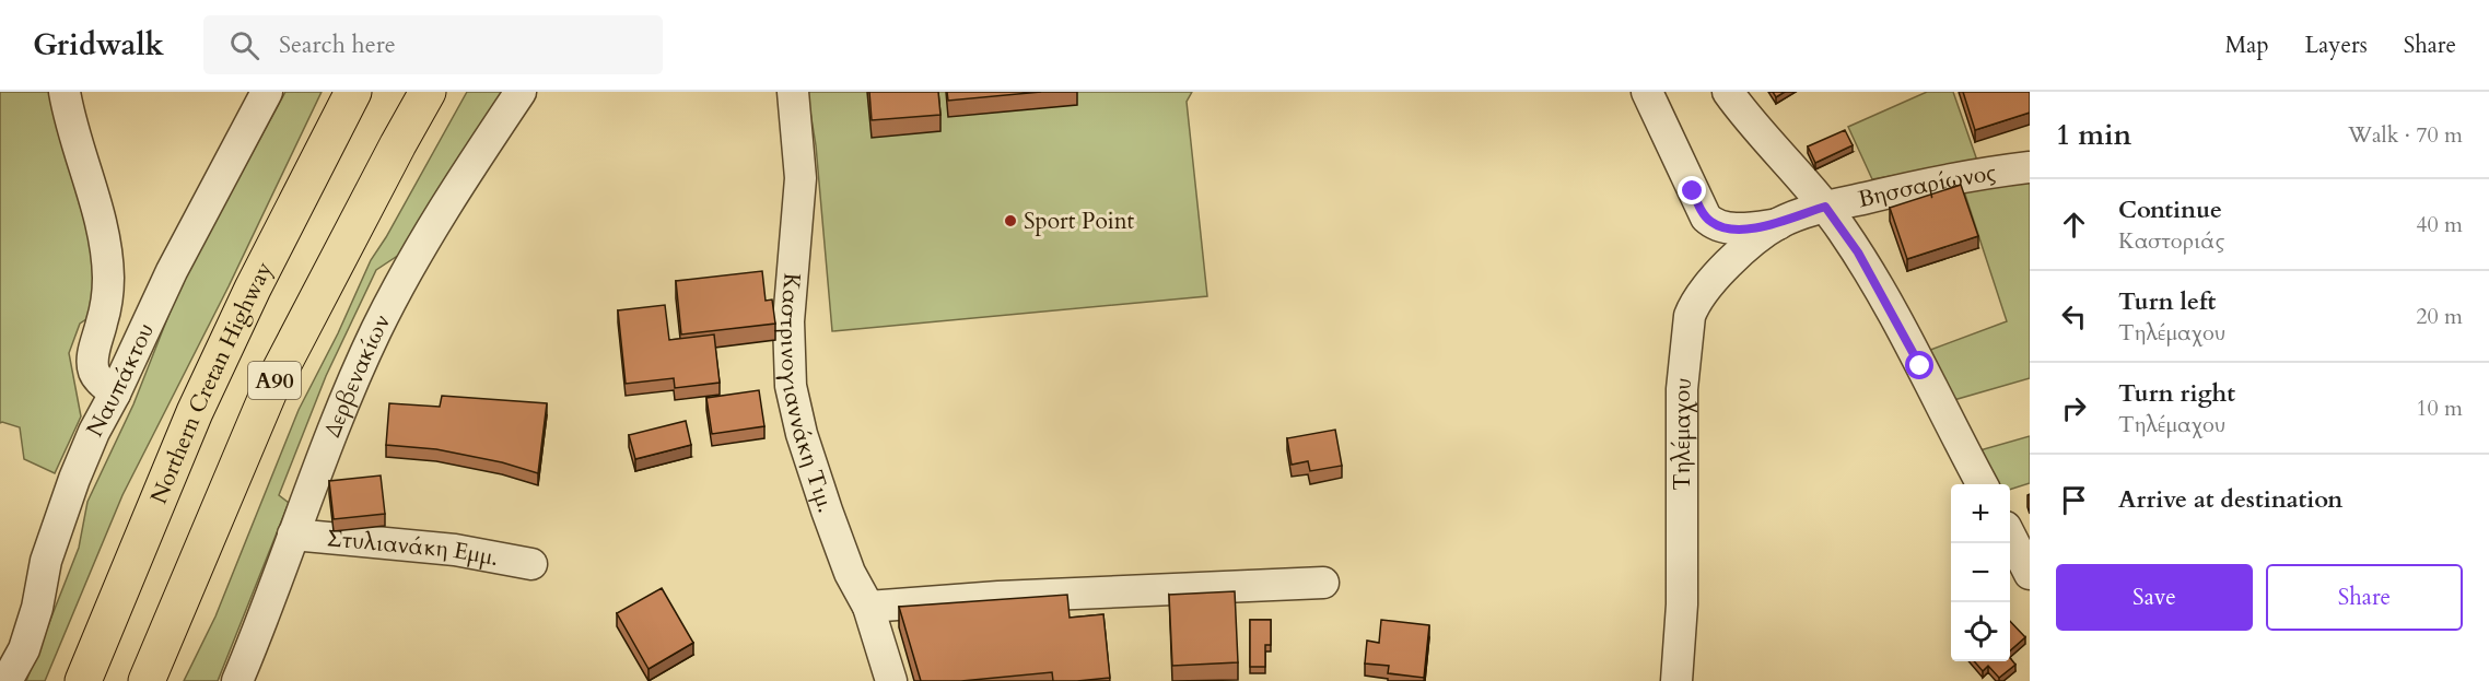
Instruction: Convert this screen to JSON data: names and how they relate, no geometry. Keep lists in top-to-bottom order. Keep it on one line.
{"streets":{"highway":["Α90","Northern Cretan Highway"],"street":["Βησσαρίωνος","Δερβενακίων","Ναυπάκτου","Καστρινογιαννάκη Τιμ.","Τηλέμαχου","Στυλιανάκη Εμμ."]},"crossings":[["Βησσαρίωνος","Τηλέμαχου"],["Δερβενακίων","Στυλιανάκη Εμμ."]],"places":["Sport Point"],"page":{"header":"Gridwalk","search":"Search here","nav":["Map","Layers","Share"],"heading":["1 min","Walk · 70 m"],"list":[["Continue","Καστοριάς","40 m"],["Turn left","Τηλέμαχου","20 m"],["Turn right","Τηλέμαχου","10 m"],"Arrive at destination"],"map_buttons":["+","−"],"buttons":["Save","Share"]}}
